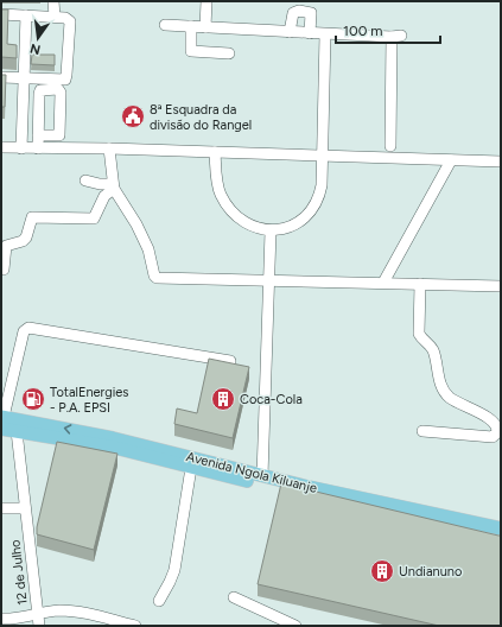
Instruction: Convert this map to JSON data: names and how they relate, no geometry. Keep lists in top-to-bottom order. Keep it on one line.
{"streets":{"main road":["Avenida Ngola Kiluanje"],"street":["12 de Julho"]},"crossings":[["Avenida Ngola Kiluanje","12 de Julho"]],"places":{"public building":["8ª Esquadra da divisão do Rangel"],"fuel station":["TotalEnergies - P.A. EPSI"],"building":["Coca-Cola","Undianuno"]},"scale_bar":"100 m","north":"bottom"}
